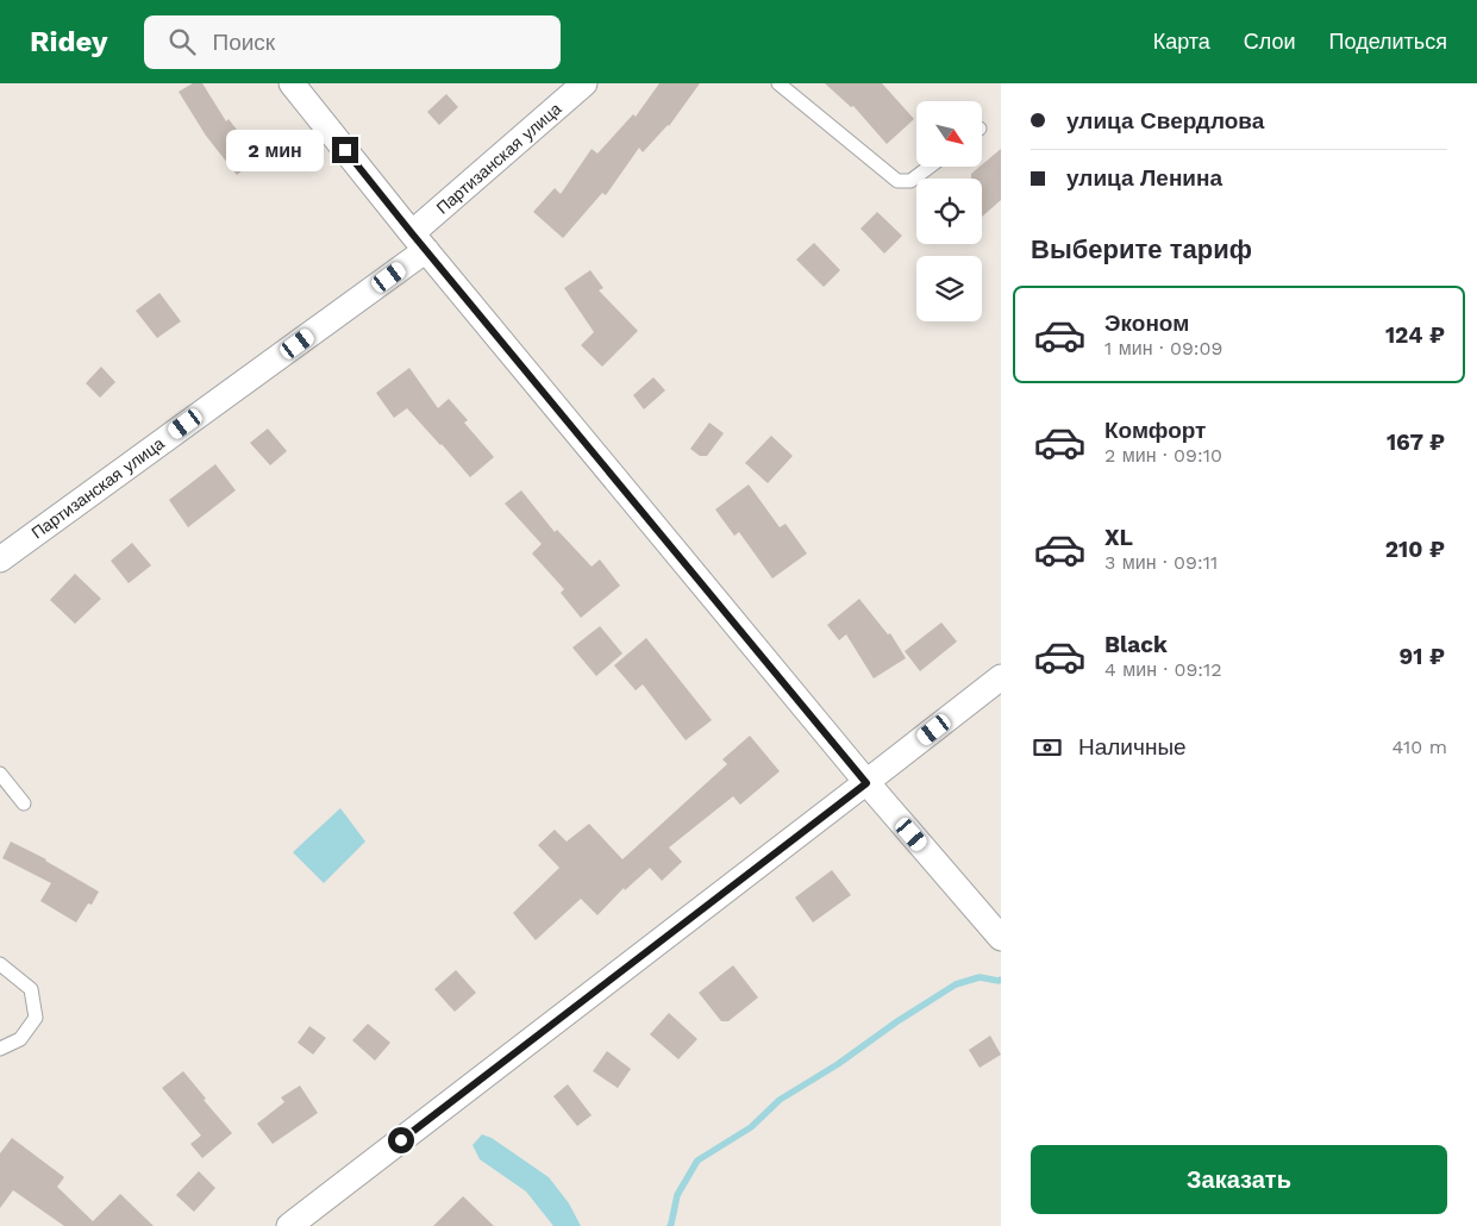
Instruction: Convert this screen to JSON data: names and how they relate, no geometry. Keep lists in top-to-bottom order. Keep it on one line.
{"streets":{"street":["Партизанская улица"]},"north":"bottom right","page":{"header":"Ridey","search":"Поиск","nav":["Карта","Слои","Поделиться"],"banner":["улица Свердлова","улица Ленина"],"bubble":"2 мин","heading":"Выберите тариф","list":[{"name":"Эконом","note":"1 мин · 09:09","value":"124 ₽"},{"name":"Комфорт","note":"2 мин · 09:10","value":"167 ₽"},{"name":"XL","note":"3 мин · 09:11","value":"210 ₽"},{"name":"Black","note":"4 мин · 09:12","value":"91 ₽"}],"pay":["Наличные","410 m"],"buttons":"Заказать"}}
